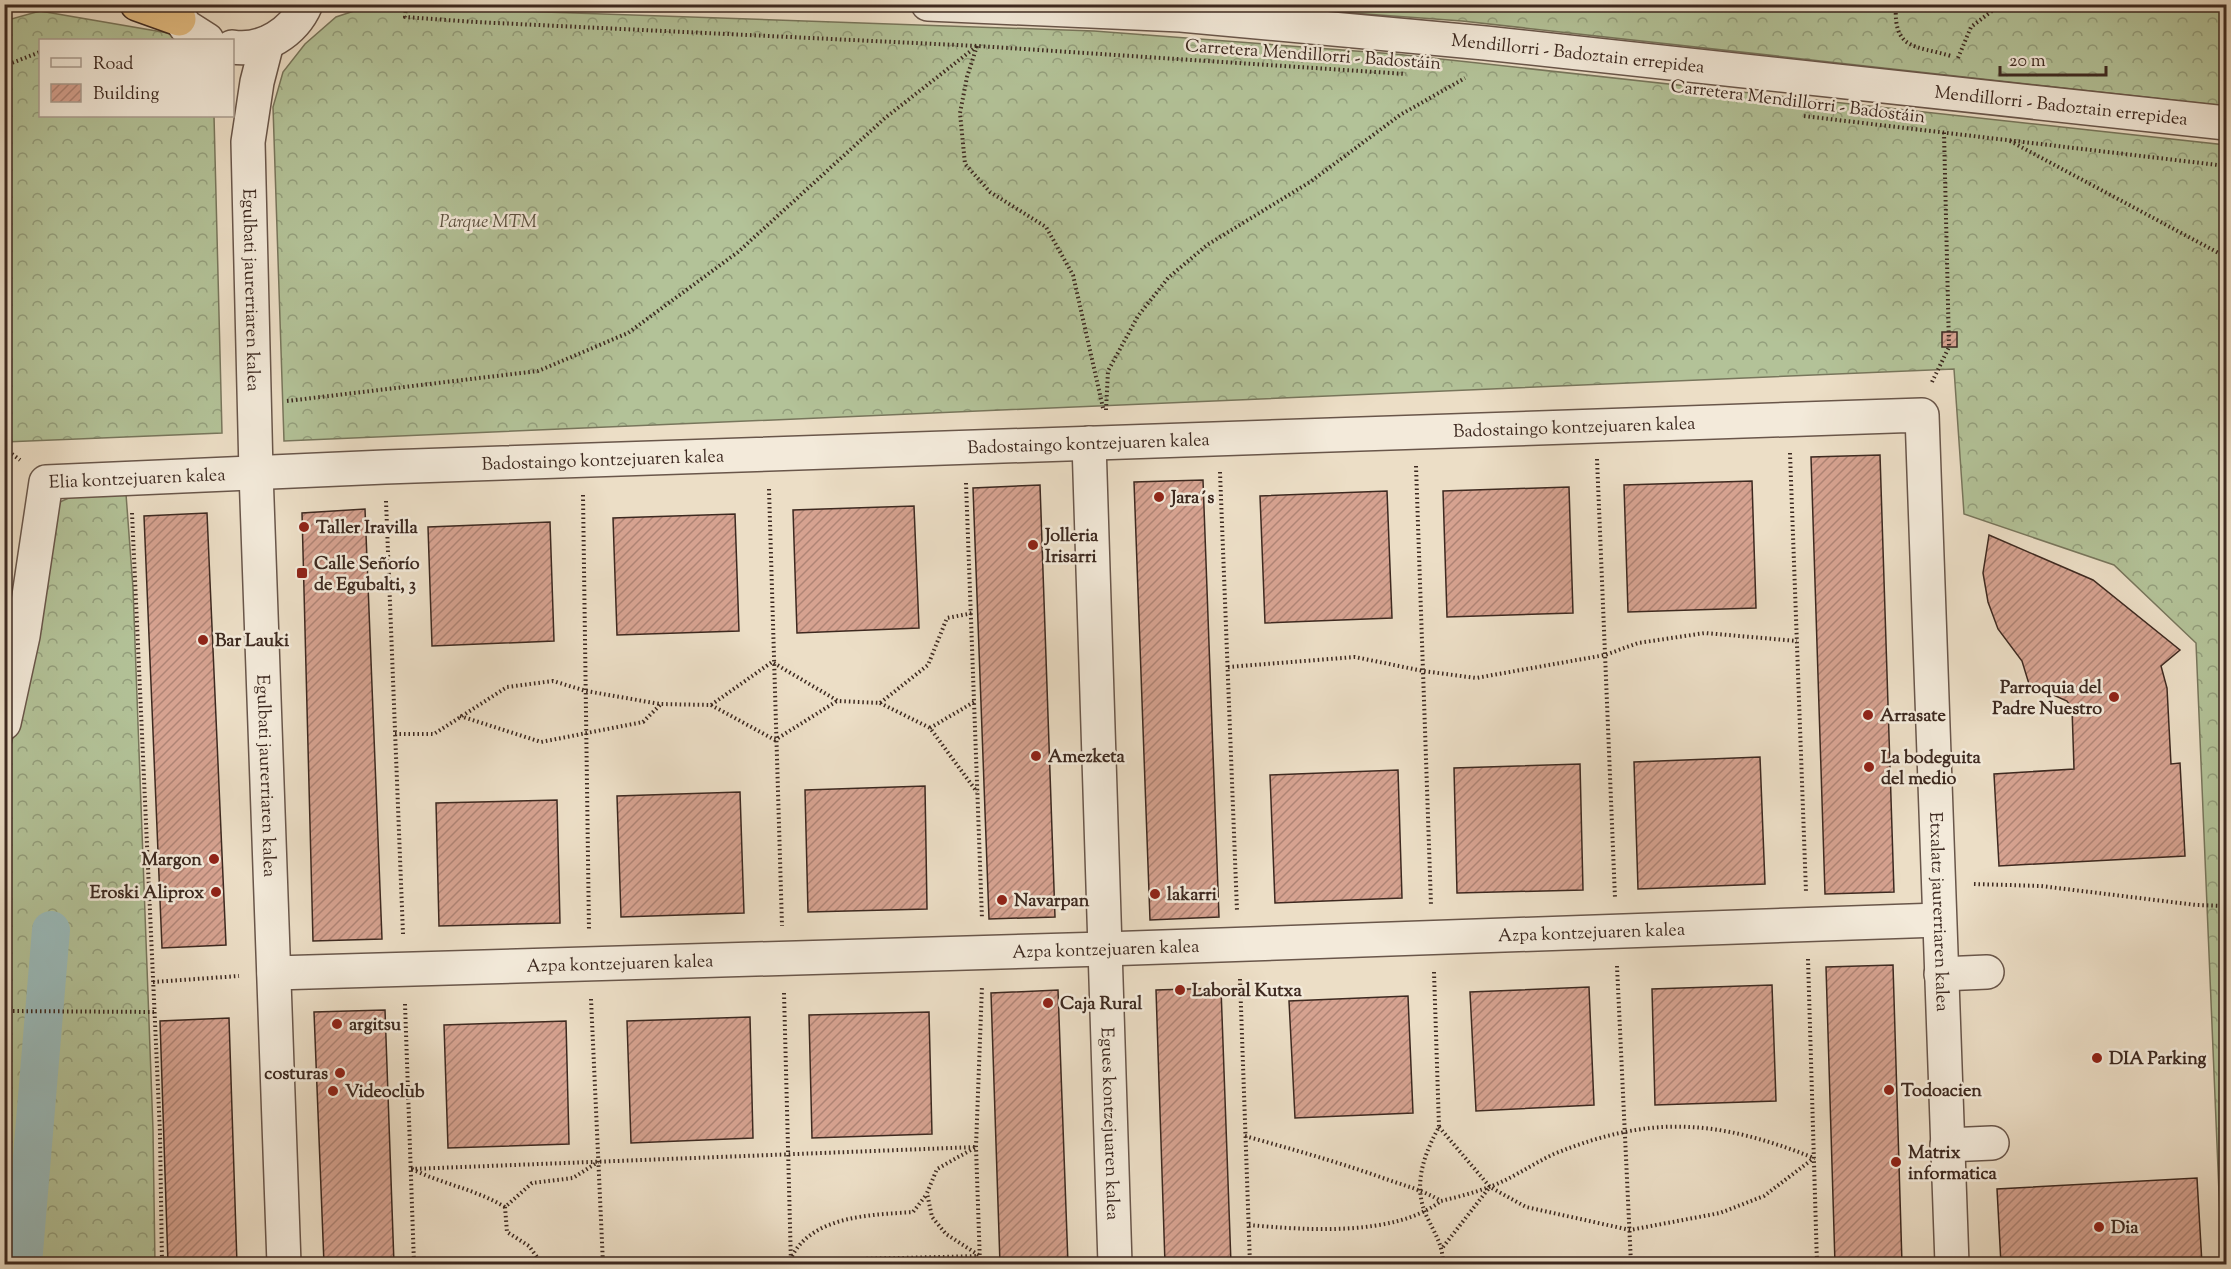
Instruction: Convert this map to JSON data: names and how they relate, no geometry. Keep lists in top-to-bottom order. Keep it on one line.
{"streets":{"street":["Mendillorri - Badoztain errepidea","Egulbati jaurerriaren kalea","Badostaingo kontzejuaren kalea","Elia kontzejuaren kalea","Etxalatz jaurerriaren kalea","Azpa kontzejuaren kalea","Egues kontzejuaren kalea"],"path":["Carretera Mendillorri - Badostáin"]},"crossings":[["Egulbati jaurerriaren kalea","Badostaingo kontzejuaren kalea"],["Egulbati jaurerriaren kalea","Elia kontzejuaren kalea"],["Egulbati jaurerriaren kalea","Azpa kontzejuaren kalea"],["Badostaingo kontzejuaren kalea","Elia kontzejuaren kalea"],["Badostaingo kontzejuaren kalea","Etxalatz jaurerriaren kalea"],["Badostaingo kontzejuaren kalea","Egues kontzejuaren kalea"],["Etxalatz jaurerriaren kalea","Azpa kontzejuaren kalea"],["Azpa kontzejuaren kalea","Egues kontzejuaren kalea"]],"parks":["Parque MTM"],"places":{"other":["Jara´s","Taller Iravilla","Jolleria Irisarri","Bar Lauki","Parroquia del Padre Nuestro","Arrasate","Amezketa","La bodeguita del medio","Margon","Eroski Aliprox","lakarri","Navarpan","Laboral Kutxa","Caja Rural","argitsu","DIA Parking","costuras","Todoacien","Videoclub","Matrix informatica","Dia"],"transit":["Calle Señorío de Egubalti, 3"]},"legend":["Road","Building"],"scale_bar":"20 m"}
